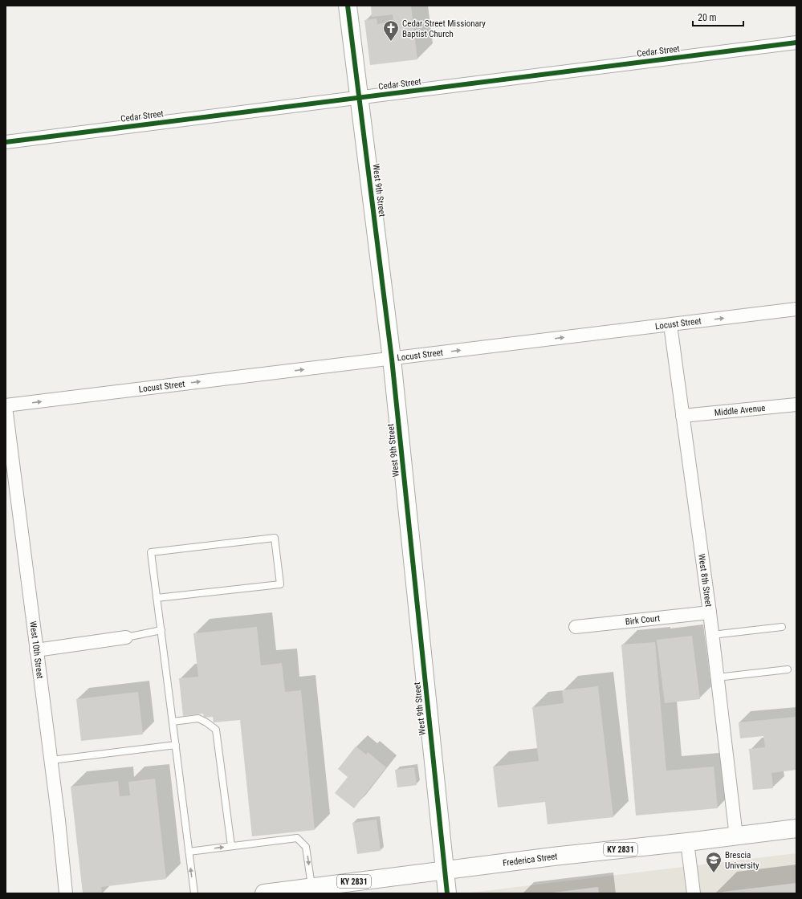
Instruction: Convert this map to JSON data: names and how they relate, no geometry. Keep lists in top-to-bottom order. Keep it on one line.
{"streets":{"street":["Cedar Street","West 9th Street","Locust Street","Middle Avenue","West 8th Street","Birk Court","West 10th Street","KY 2831","Frederica Street"]},"crossings":[["Cedar Street","West 9th Street"],["West 9th Street","Locust Street"],["West 9th Street","Frederica Street"],["Locust Street","West 8th Street"],["Locust Street","West 10th Street"],["Middle Avenue","West 8th Street"],["West 8th Street","Birk Court"],["West 8th Street","Frederica Street"]],"one_way":["Locust Street"],"places":{"church":["Cedar Street Missionary Baptist Church"],"school or university":["Brescia University"]},"scale_bar":"20 m"}
